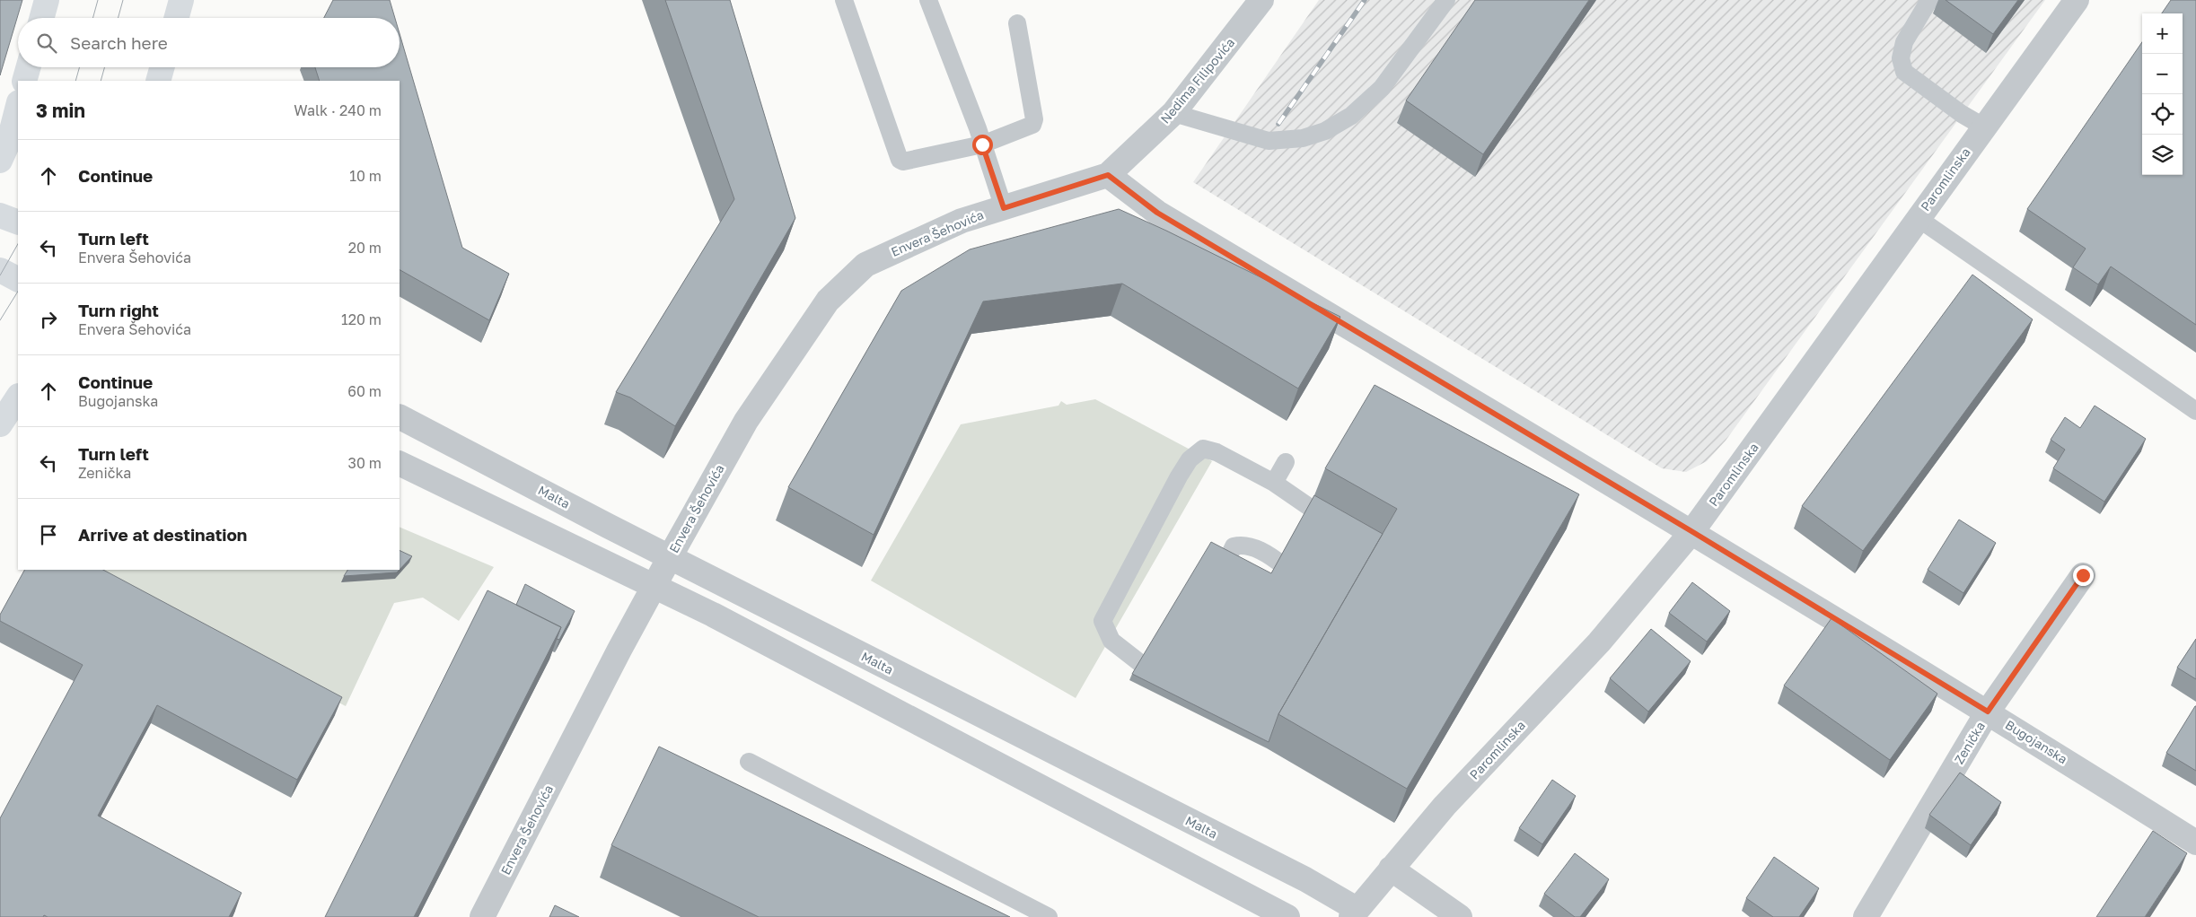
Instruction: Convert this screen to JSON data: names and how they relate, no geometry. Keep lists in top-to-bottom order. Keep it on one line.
{"streets":{"street":["Nedima Filipovića","Paromlinska","Envera Šehovića","Malta","Bugojanska","Zenička"]},"crossings":[["Nedima Filipovića","Envera Šehovića"],["Paromlinska","Malta"],["Paromlinska","Bugojanska"],["Envera Šehovića","Malta"],["Bugojanska","Zenička"]],"page":{"map_buttons":["+","−"],"search":"Search here","heading":["3 min","Walk · 240 m"],"list":[["Continue","10 m"],["Turn left","Envera Šehovića","20 m"],["Turn right","Envera Šehovića","120 m"],["Continue","Bugojanska","60 m"],["Turn left","Zenička","30 m"],"Arrive at destination"]}}
